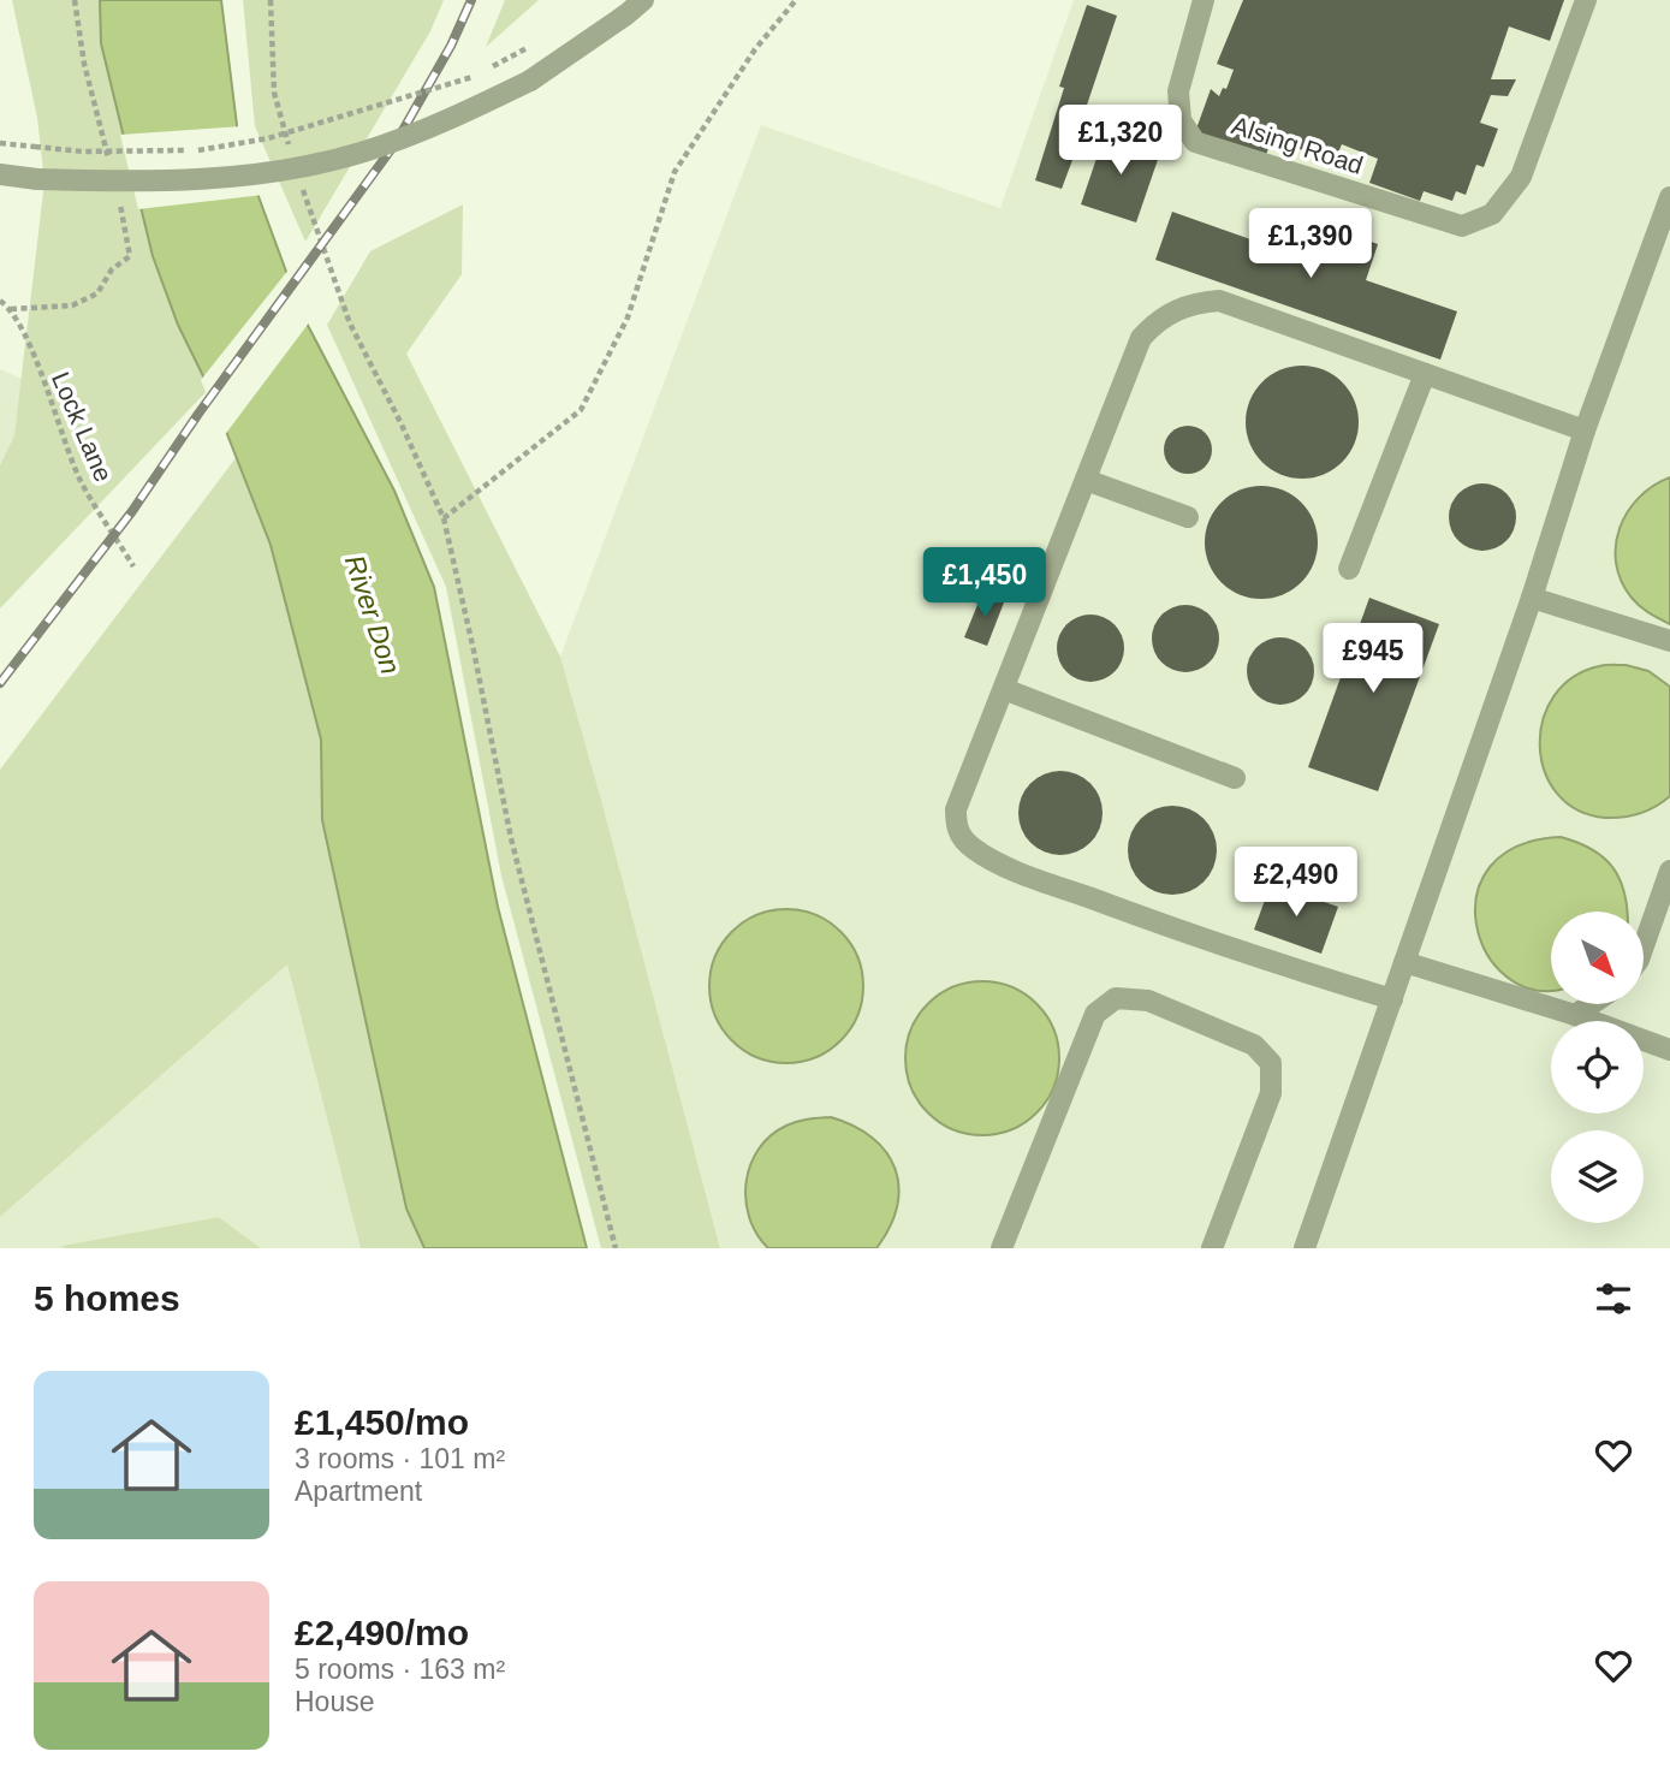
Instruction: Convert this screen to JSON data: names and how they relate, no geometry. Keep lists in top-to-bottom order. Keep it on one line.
{"streets":{"street":["Alsing Road"],"path":["Lock Lane"]},"water":["River Don"],"north":"bottom right","page":{"price":["£1,320","£1,390","£1,450","£945","£2,490"],"heading":"5 homes","list":[{"name":"£1,450/mo","note":"3 rooms · 101 m² · Apartment"},{"name":"£2,490/mo","note":"5 rooms · 163 m² · House"}]}}
